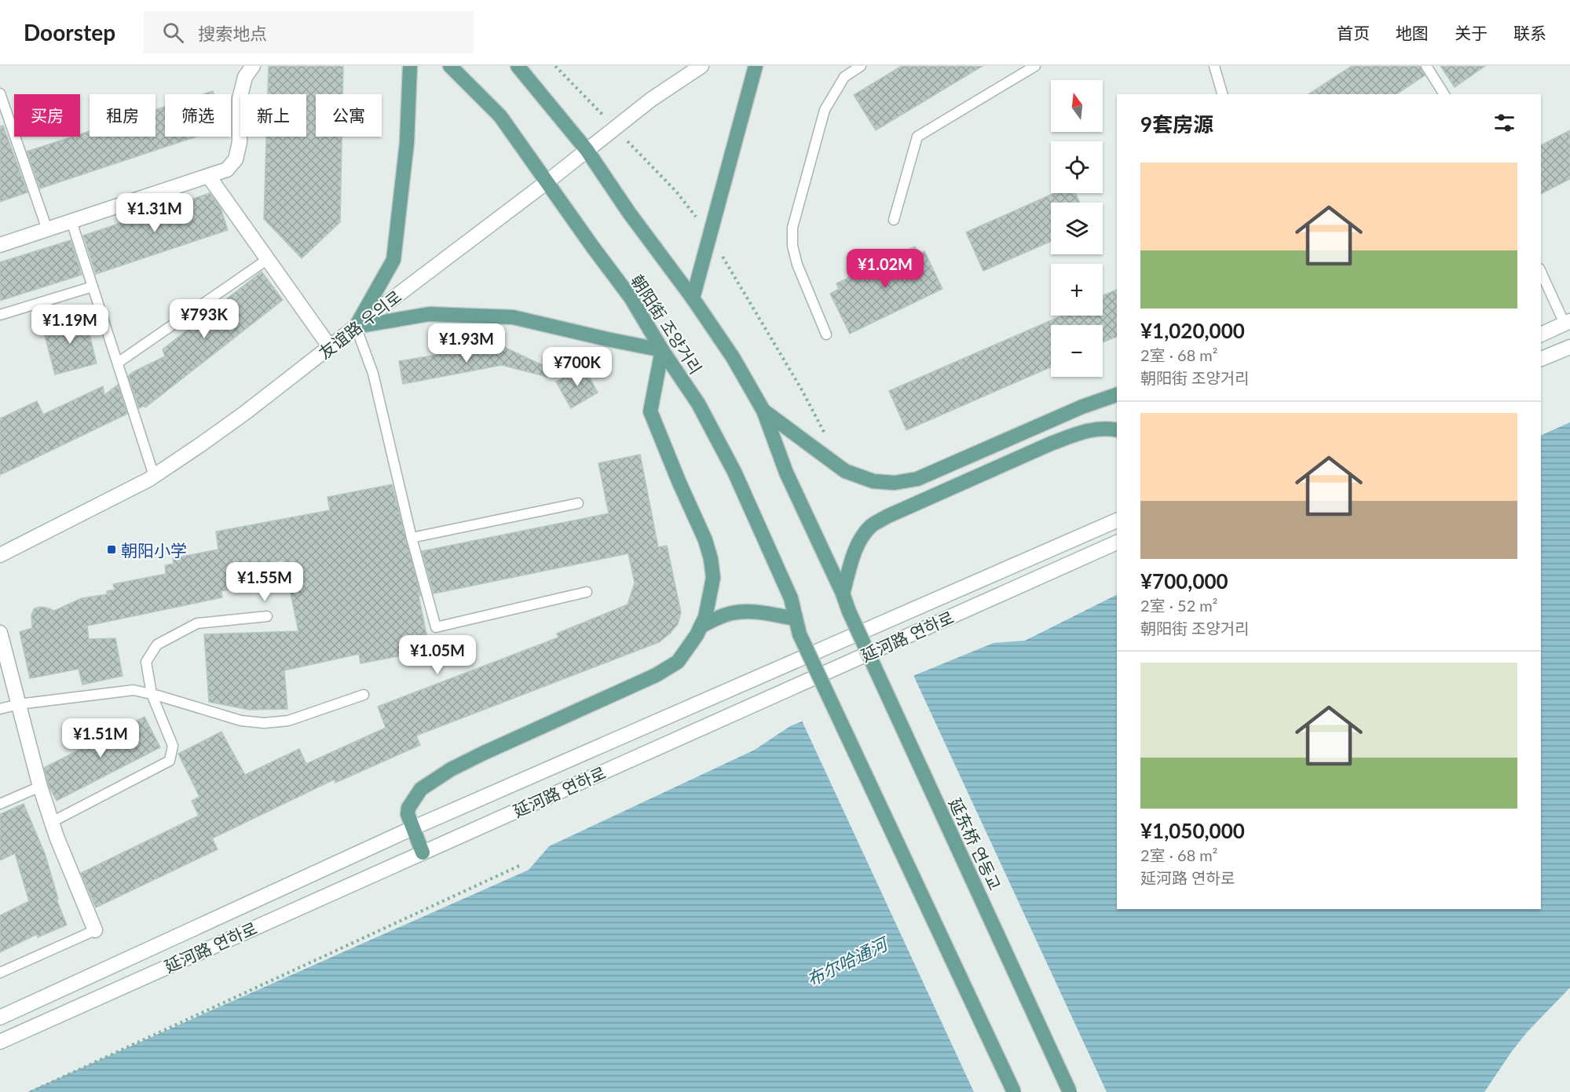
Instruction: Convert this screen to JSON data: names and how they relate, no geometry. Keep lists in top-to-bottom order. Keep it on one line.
{"streets":{"main road":["友谊路 우의로","朝阳街 조양거리","延河路 연하로","延东桥 연동교"]},"crossings":[["友谊路 우의로","朝阳街 조양거리"],["朝阳街 조양거리","延东桥 연동교"]],"water":["布尔哈通河"],"places":{"transit":["朝阳小学"]},"north":"top","page":{"header":"Doorstep","search":"搜索地点","nav":["首页","地图","关于","联系"],"map_buttons":["+","−"],"chip":["买房","租房","筛选","新上","公寓"],"heading":"9套房源","list":[{"name":"¥1,020,000","note":"2室 · 68 m² · 朝阳街 조양거리"},{"name":"¥700,000","note":"2室 · 52 m² · 朝阳街 조양거리"},{"name":"¥1,050,000","note":"2室 · 68 m² · 延河路 연하로"}],"price":["¥1.31M","¥1.02M","¥793K","¥1.19M","¥1.93M","¥700K","¥1.55M","¥1.05M","¥1.51M"]}}
